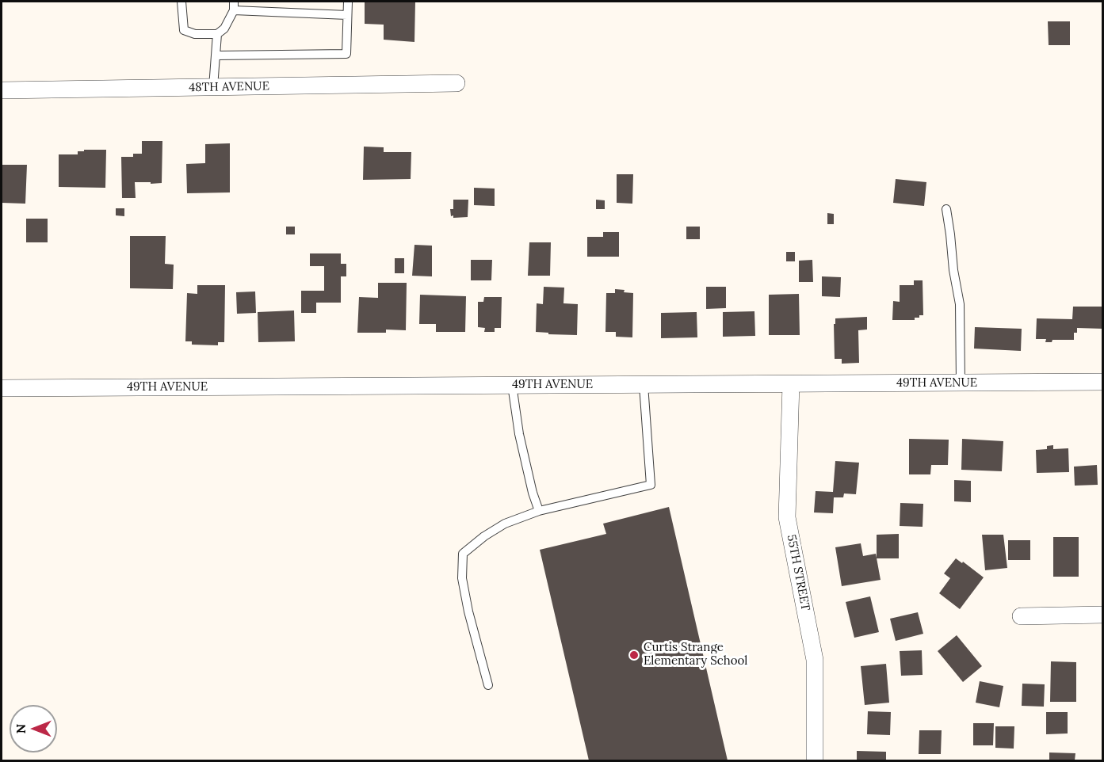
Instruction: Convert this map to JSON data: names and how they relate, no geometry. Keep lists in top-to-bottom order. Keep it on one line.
{"streets":{"street":["48TH AVENUE","49TH AVENUE","55TH STREET"]},"crossings":[["49TH AVENUE","55TH STREET"]],"places":["Curtis Strange Elementary School"],"north":"left"}
